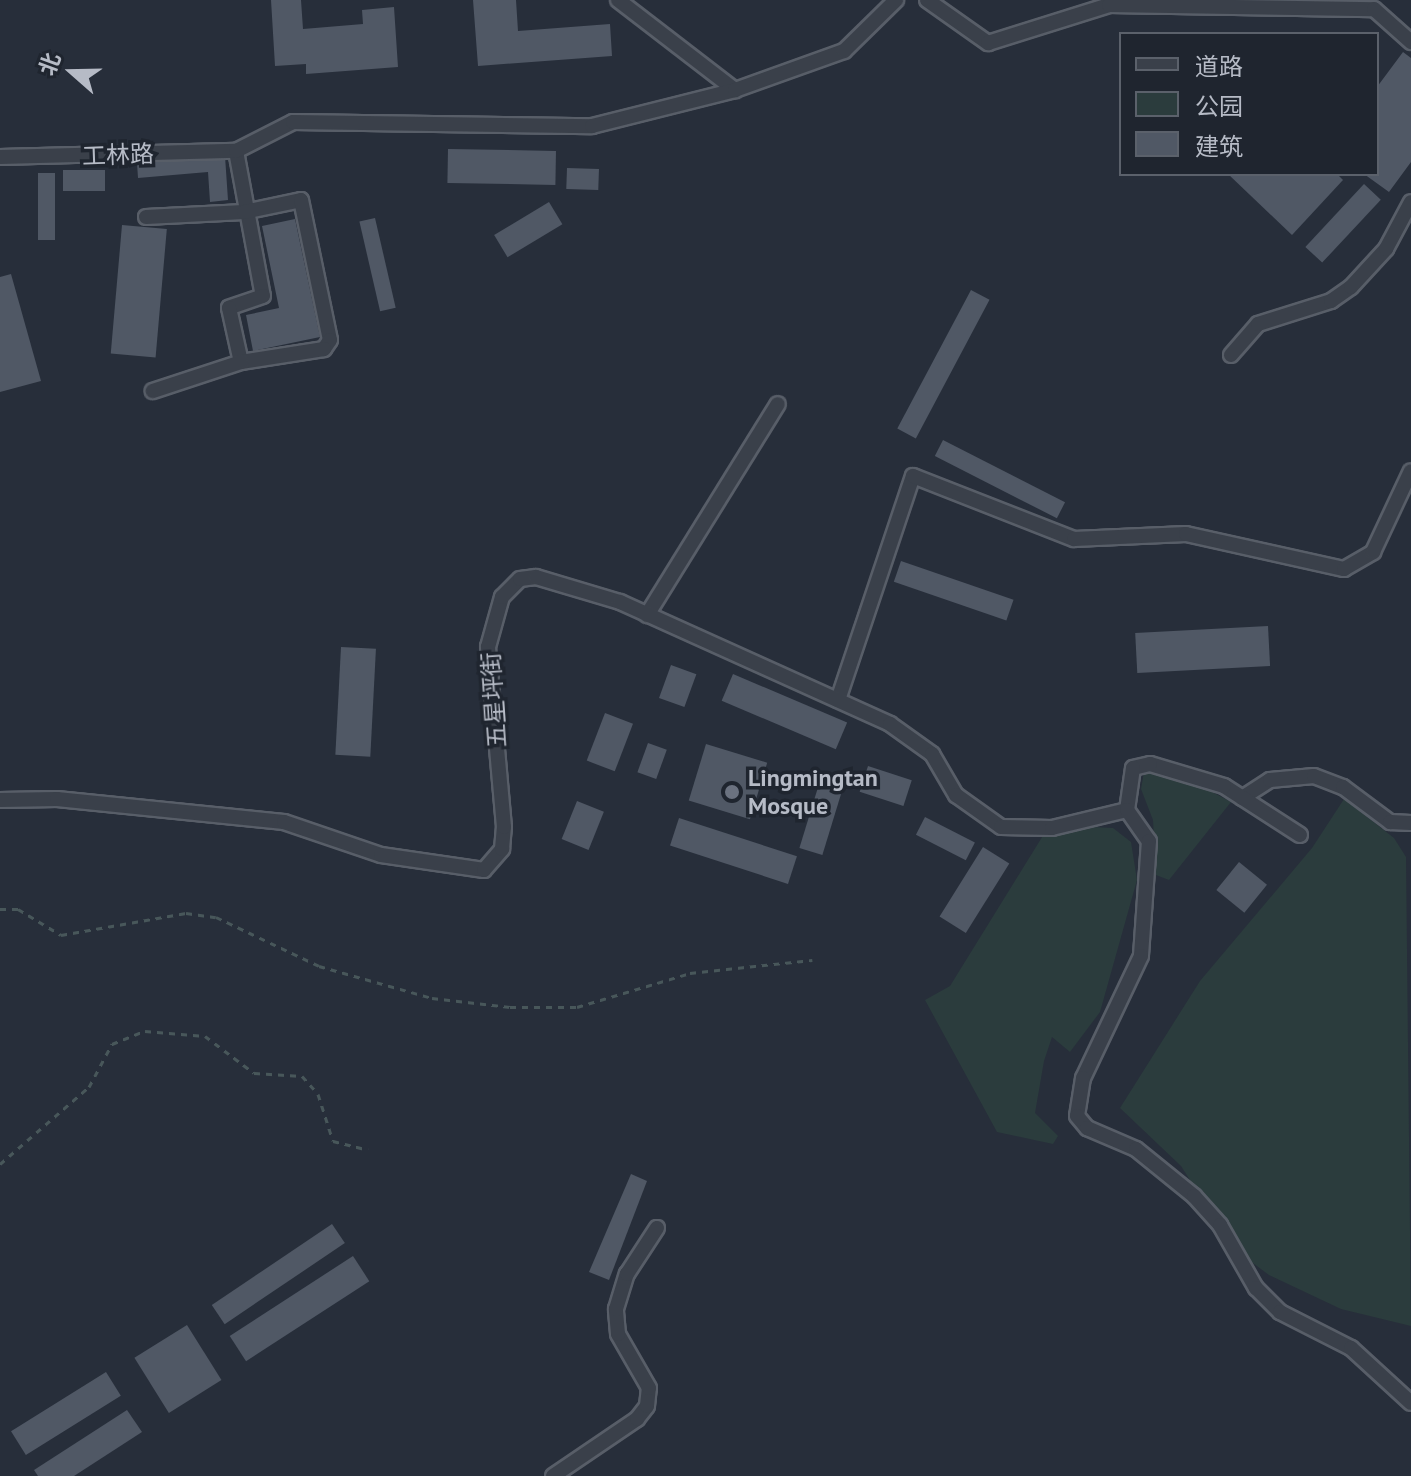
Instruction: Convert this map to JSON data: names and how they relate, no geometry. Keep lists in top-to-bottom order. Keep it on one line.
{"streets":{"street":["工林路","五星坪街"]},"places":["Lingmingtan Mosque"],"legend":["道路","公园","建筑"],"north":"left"}
